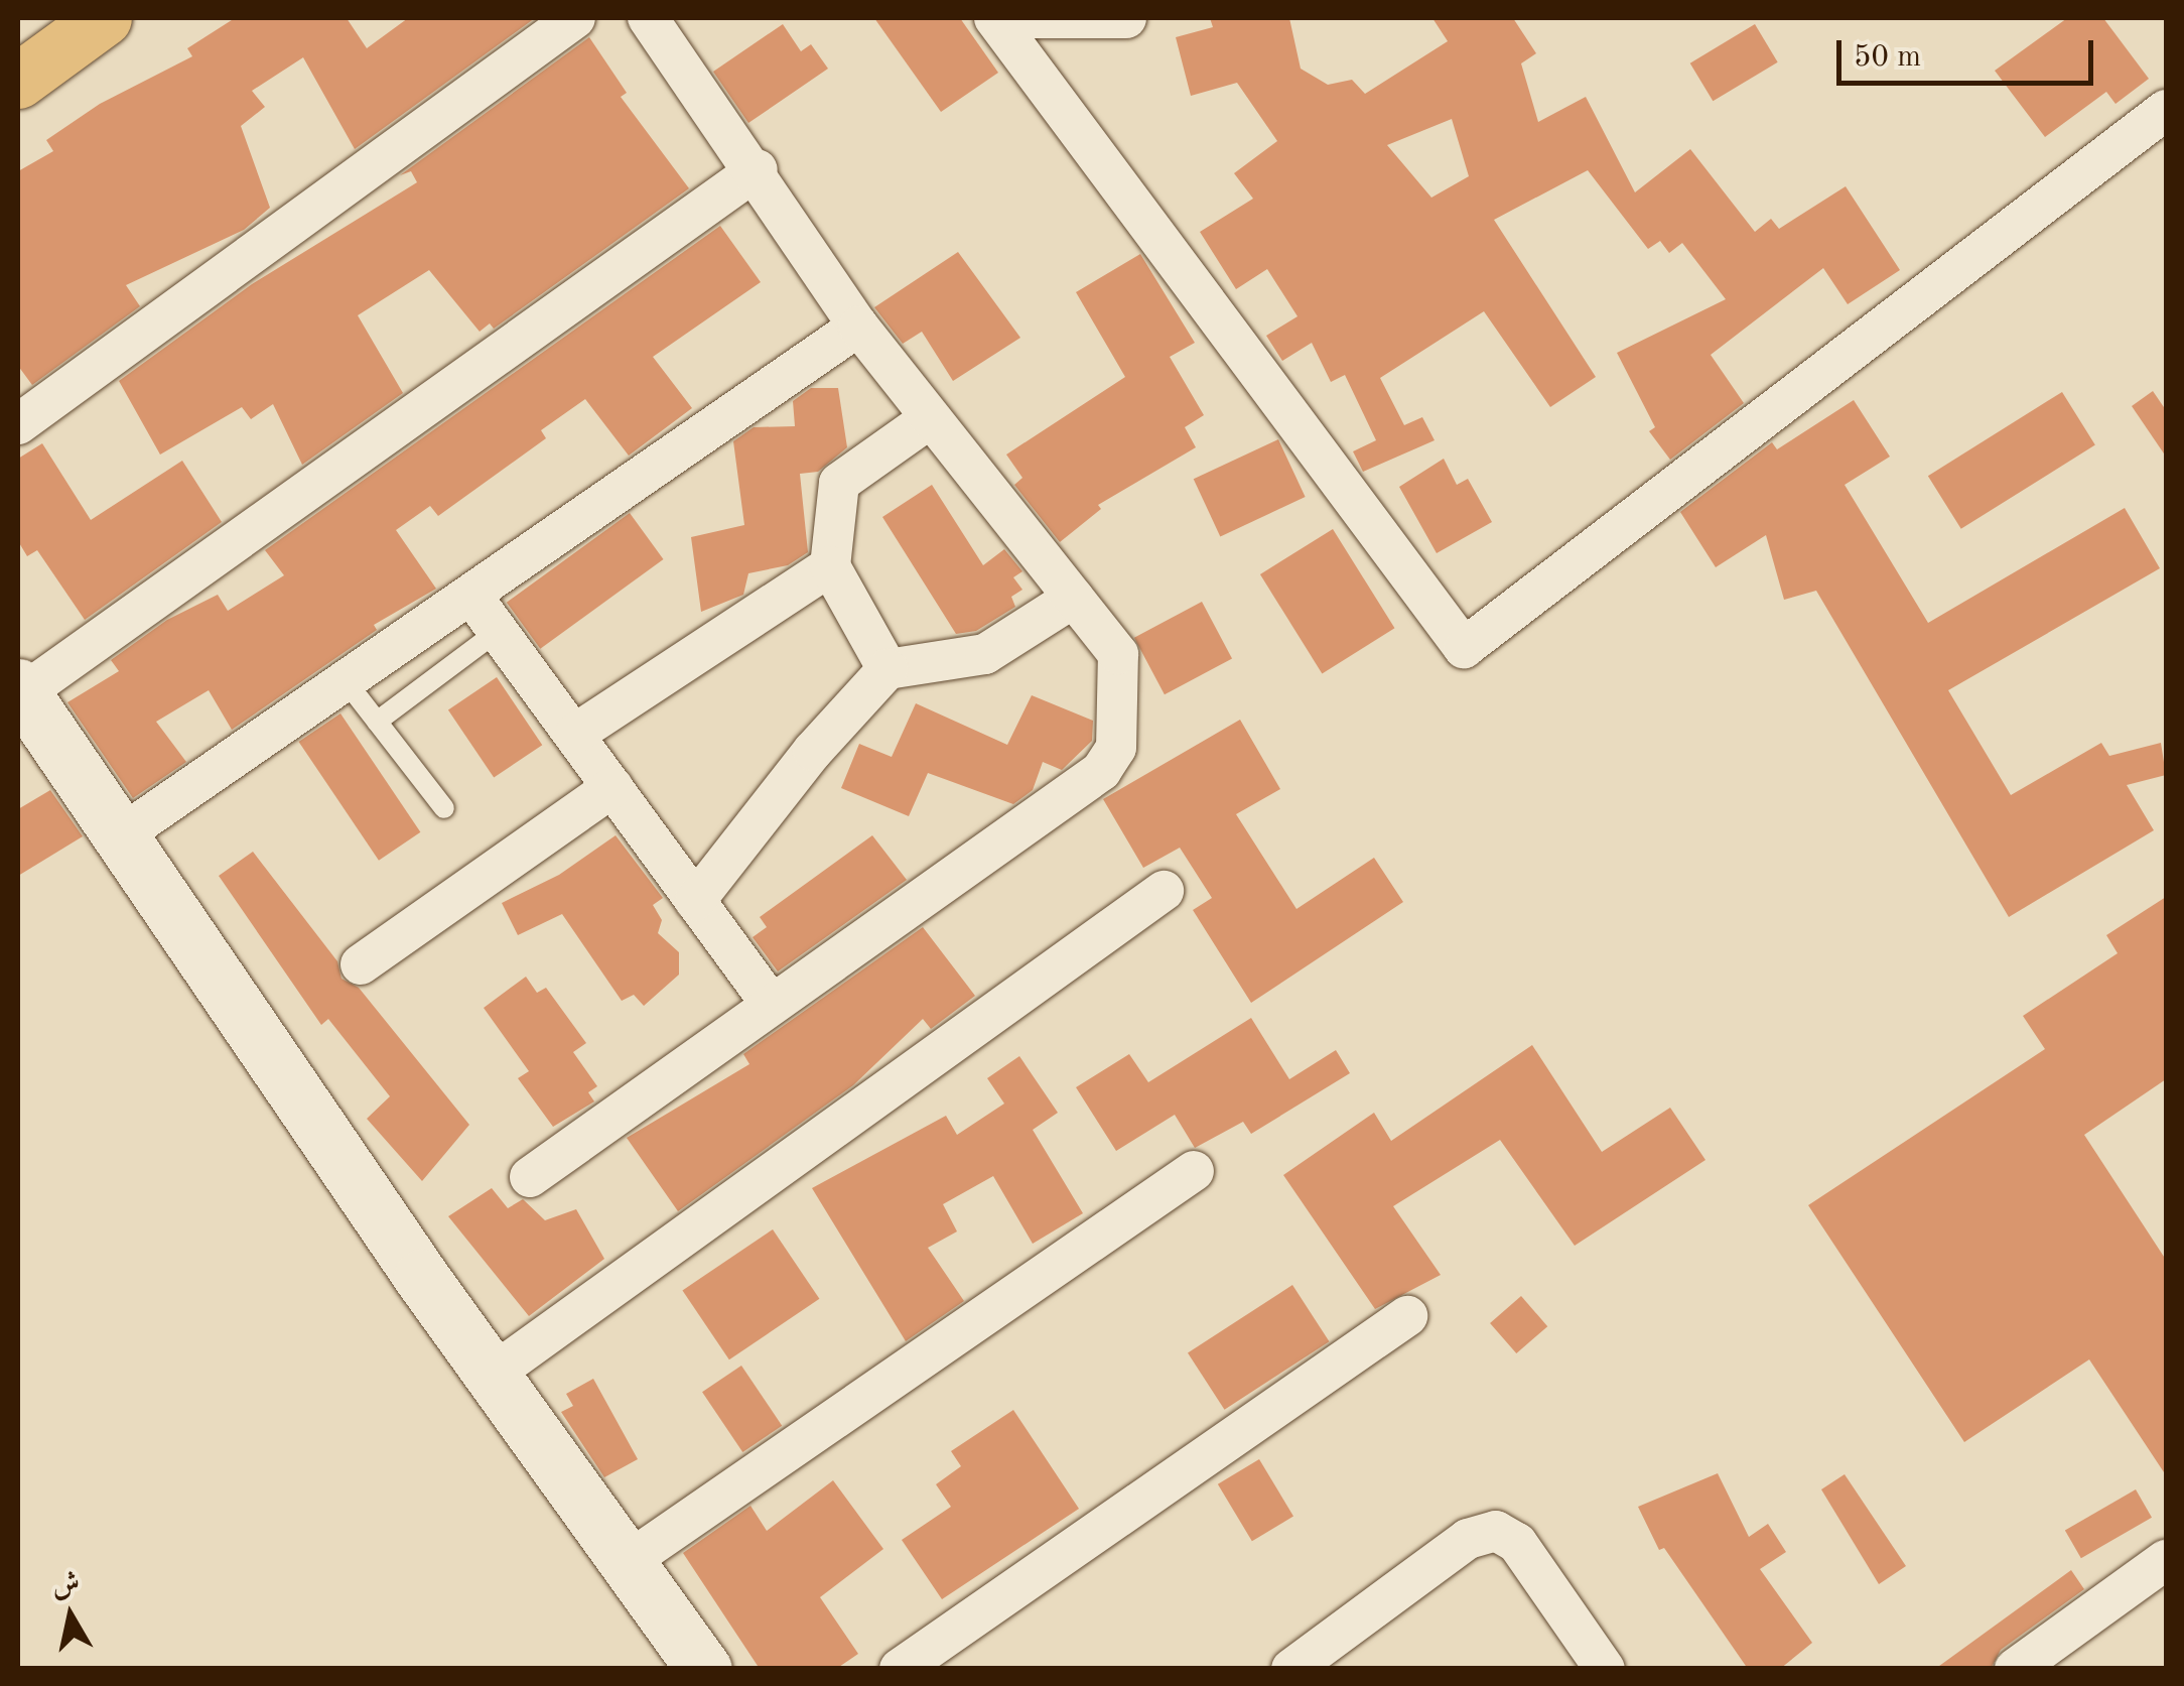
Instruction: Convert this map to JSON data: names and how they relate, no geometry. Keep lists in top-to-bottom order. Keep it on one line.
{"scale_bar":"50 m","north":"top"}
